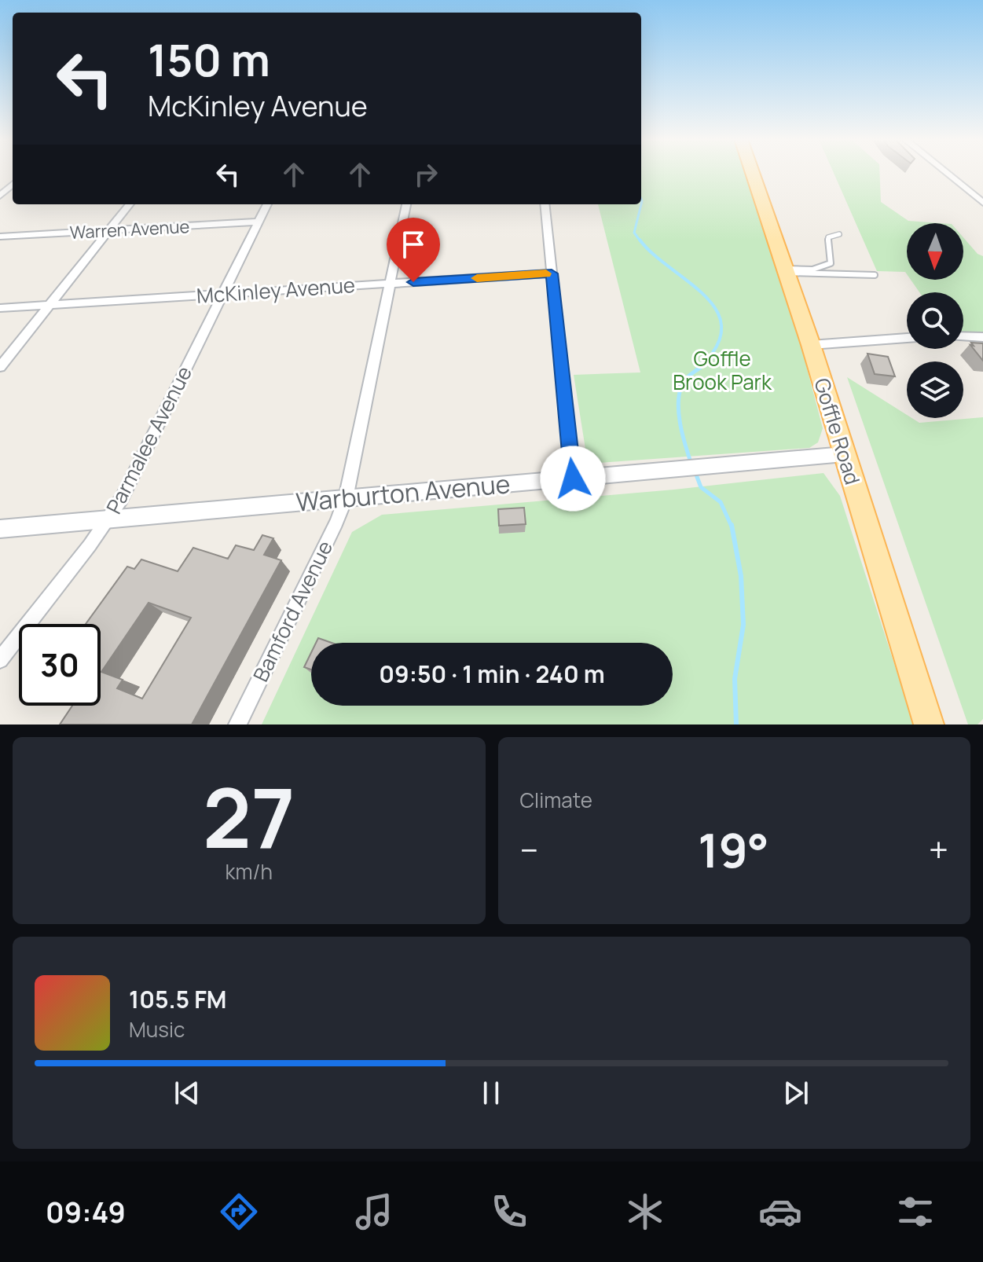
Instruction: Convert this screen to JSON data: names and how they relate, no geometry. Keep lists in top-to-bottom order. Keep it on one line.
{"streets":{"main road":["Goffle Road"],"street":["Warren Avenue","McKinley Avenue","Parmalee Avenue","Warburton Avenue","Bamford Avenue"]},"crossings":[["Warren Avenue","Parmalee Avenue"],["McKinley Avenue","Parmalee Avenue"],["McKinley Avenue","Bamford Avenue"],["Goffle Road","Warburton Avenue"],["Parmalee Avenue","Warburton Avenue"],["Warburton Avenue","Bamford Avenue"]],"parks":["Goffle Brook Park"],"north":"bottom","page":{"turn":["150 m","McKinley Avenue"],"limit":"30","trip":"09:50 · 1 min · 240 m","tile":[["27","km/h"],"Climate"],"heat":["−","19°","+"],"song":["105.5 FM","Music"],"tabs":"09:49"}}
